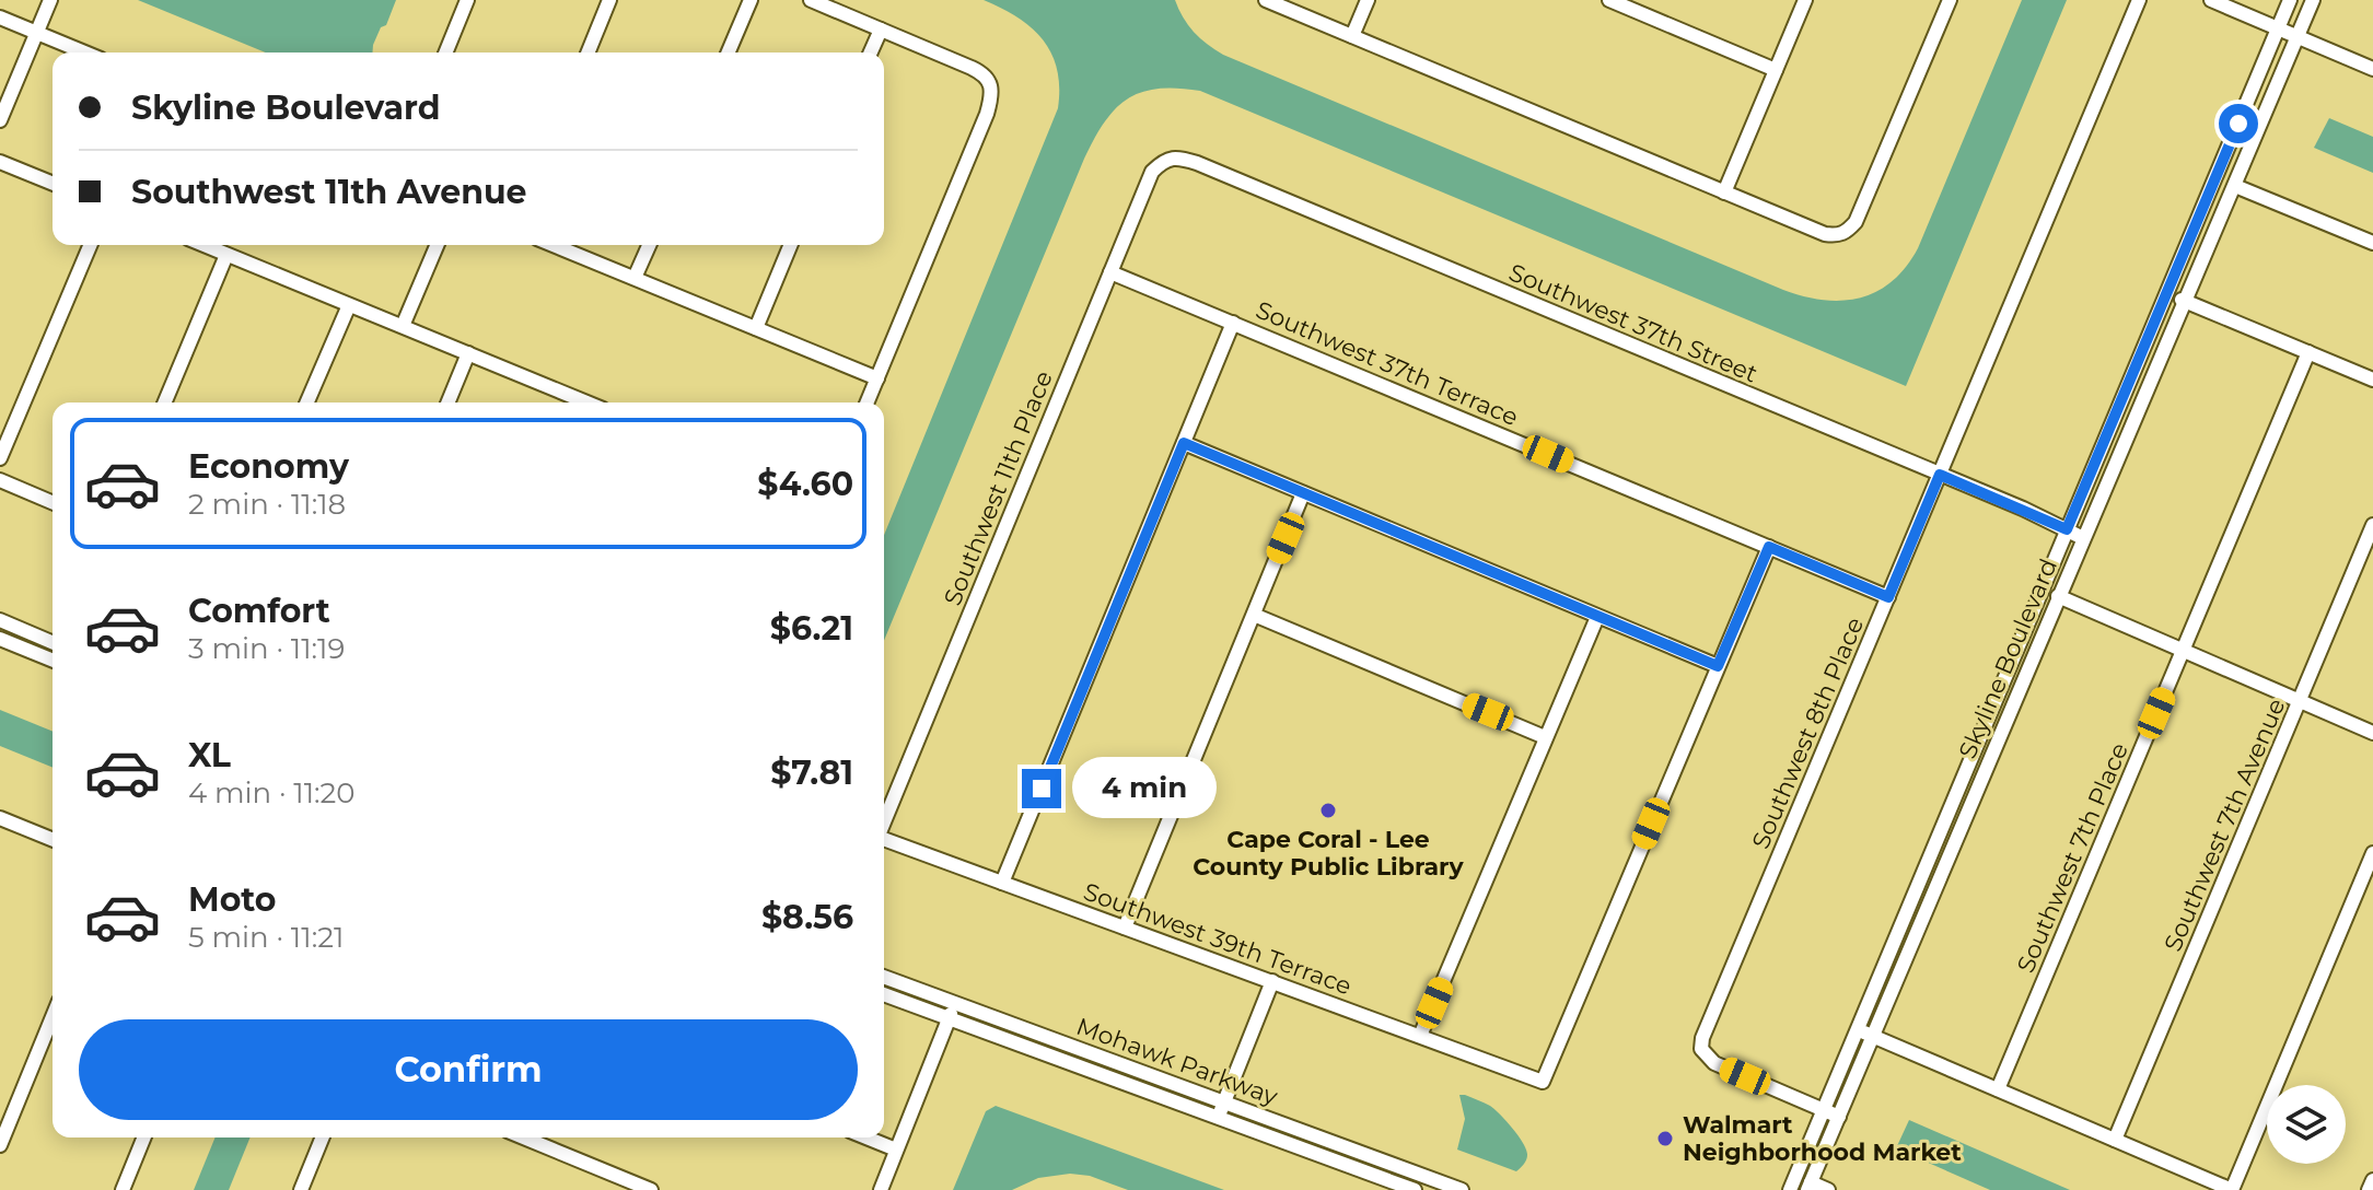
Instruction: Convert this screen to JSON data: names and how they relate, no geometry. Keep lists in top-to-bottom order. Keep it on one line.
{"streets":{"street":["Southwest 37th Street","Southwest 37th Terrace","Southwest 11th Place","Skyline Boulevard","Southwest 8th Place","Southwest 7th Avenue","Southwest 7th Place","Southwest 39th Terrace","Mohawk Parkway"]},"crossings":[["Southwest 37th Street","Southwest 11th Place"],["Southwest 37th Street","Skyline Boulevard"],["Southwest 37th Street","Southwest 8th Place"],["Southwest 37th Terrace","Southwest 11th Place"],["Southwest 37th Terrace","Southwest 8th Place"],["Skyline Boulevard","Southwest 8th Place"]],"places":["Cape Coral - Lee County Public Library","Walmart Neighborhood Market"],"page":{"banner":["Skyline Boulevard","Southwest 11th Avenue"],"list":[{"name":"Economy","note":"2 min · 11:18","value":"$4.60"},{"name":"Comfort","note":"3 min · 11:19","value":"$6.21"},{"name":"XL","note":"4 min · 11:20","value":"$7.81"},{"name":"Moto","note":"5 min · 11:21","value":"$8.56"}],"bubble":"4 min","buttons":"Confirm"}}
